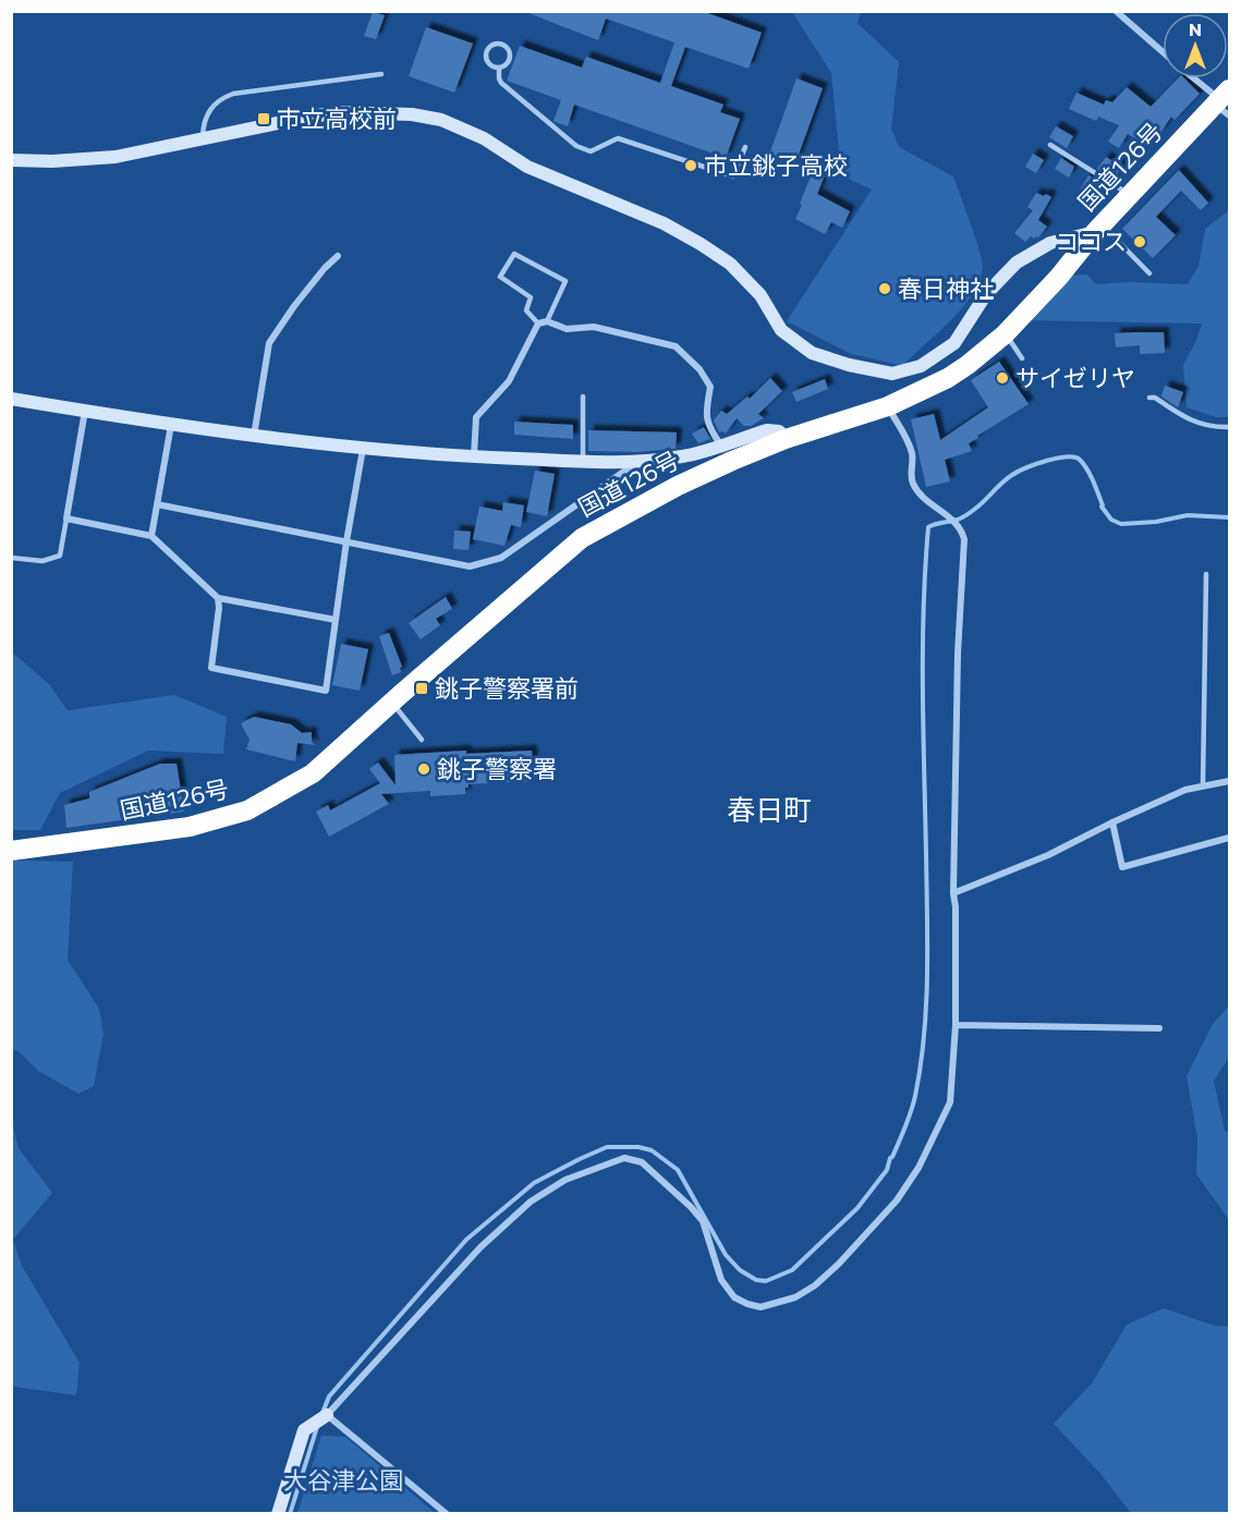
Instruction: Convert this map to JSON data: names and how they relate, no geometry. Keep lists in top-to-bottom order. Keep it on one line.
{"streets":{"highway":["国道126号"]},"districts":["春日町"],"parks":["大谷津公園"],"places":{"transit":["市立高校前","銚子警察署前"],"other":["市立銚子高校","ココス","春日神社","サイゼリヤ","銚子警察署"]},"north":"top"}
